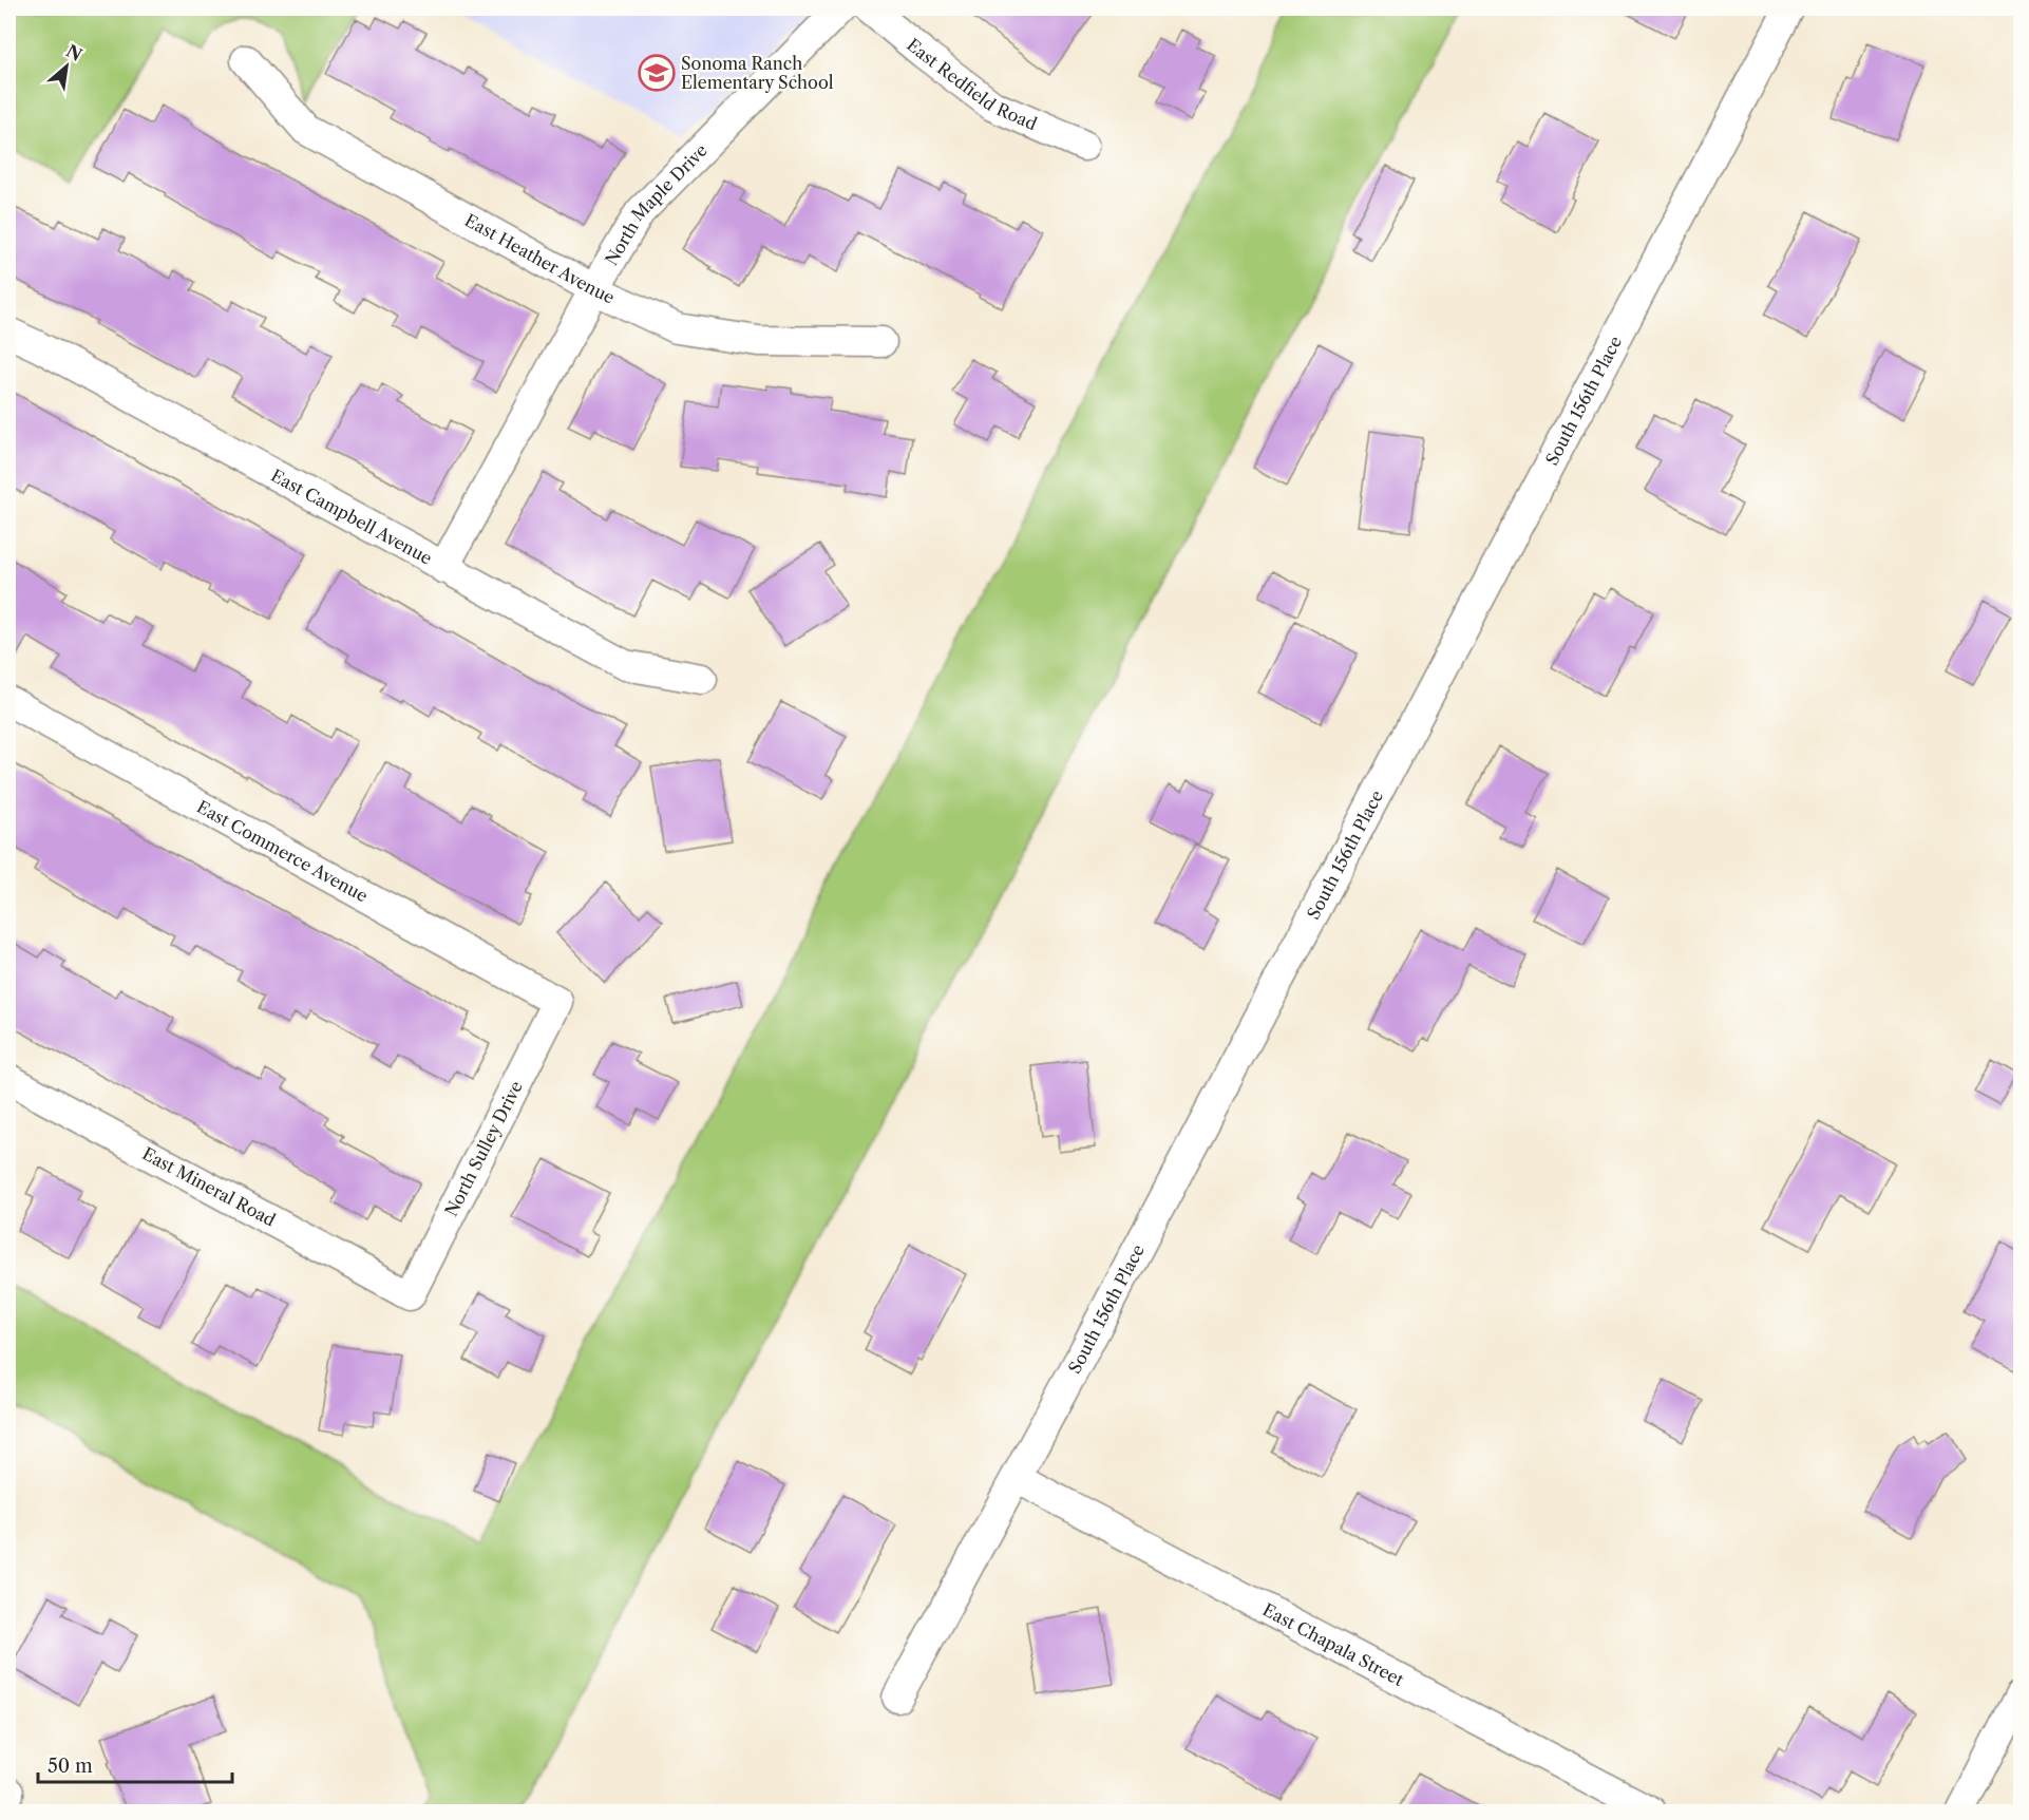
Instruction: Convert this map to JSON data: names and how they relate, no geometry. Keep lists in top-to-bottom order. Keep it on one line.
{"streets":{"street":["East Redfield Road","North Maple Drive","East Heather Avenue","South 156th Place","East Campbell Avenue","East Commerce Avenue","North Sulley Drive","East Mineral Road","East Chapala Street"]},"crossings":[["North Maple Drive","East Heather Avenue"],["North Maple Drive","East Campbell Avenue"],["South 156th Place","East Chapala Street"],["East Commerce Avenue","North Sulley Drive"],["North Sulley Drive","East Mineral Road"]],"places":{"school or university":["Sonoma Ranch Elementary School"]},"scale_bar":"50 m","north":"top right"}
